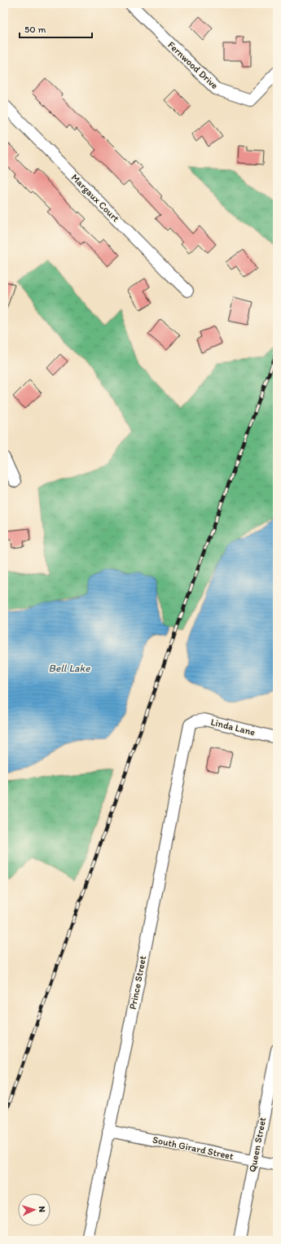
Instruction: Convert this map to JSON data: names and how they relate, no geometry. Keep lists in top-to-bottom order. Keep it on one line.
{"streets":{"street":["Fernwood Drive","Margaux Court","Linda Lane","Prince Street","Queen Street","South Girard Street"]},"crossings":[["Linda Lane","Prince Street"],["Prince Street","South Girard Street"],["Queen Street","South Girard Street"]],"water":["Bell Lake"],"scale_bar":"50 m","north":"right"}
